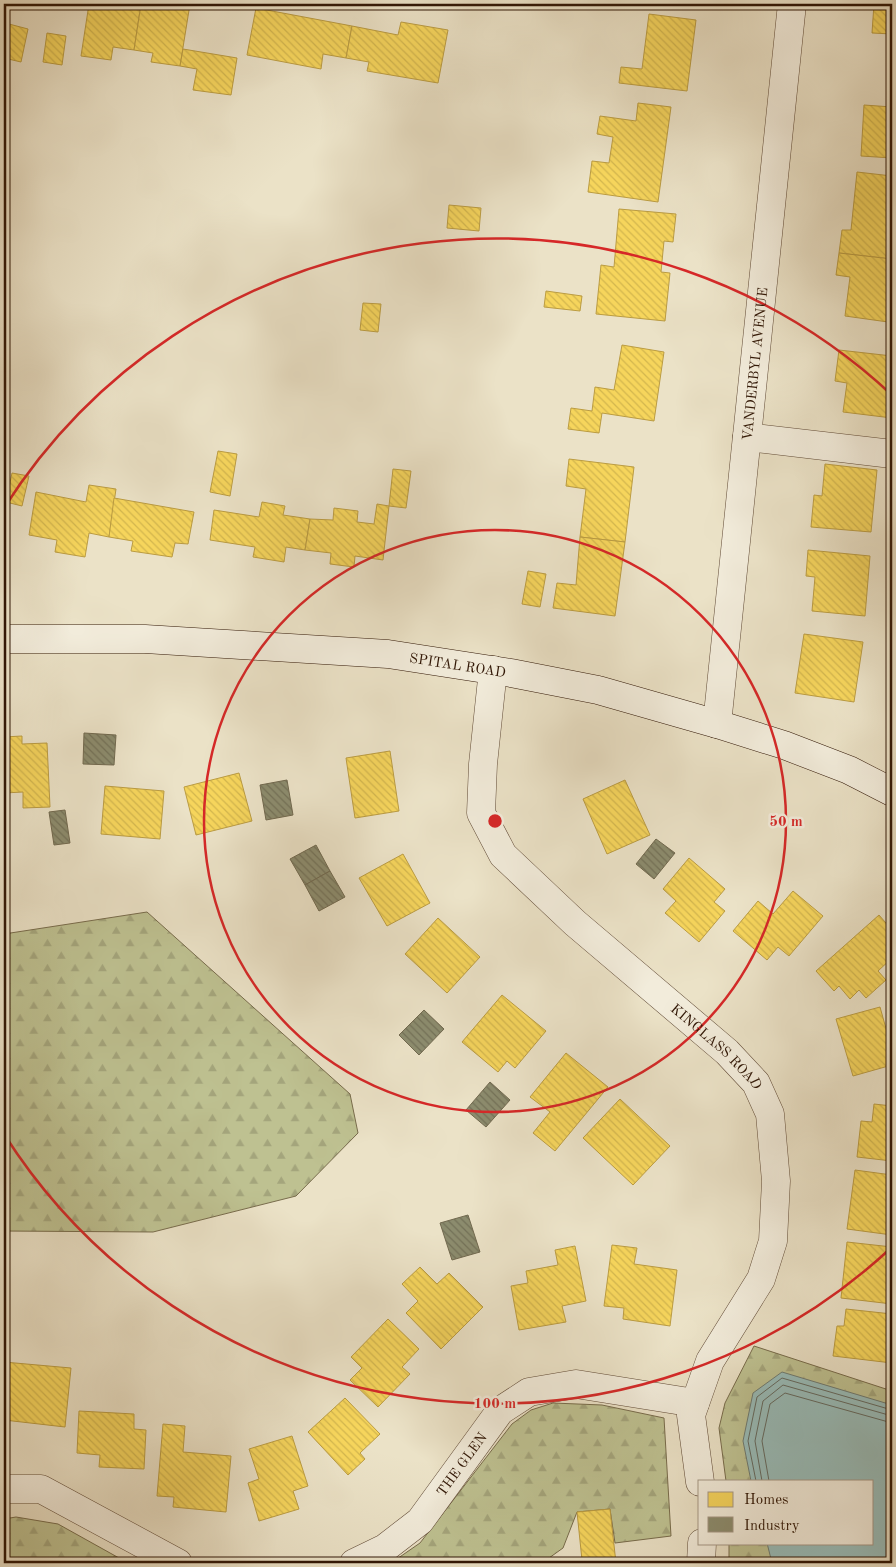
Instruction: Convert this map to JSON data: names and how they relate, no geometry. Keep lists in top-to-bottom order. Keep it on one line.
{"streets":{"street":["VANDERBYL AVENUE","SPITAL ROAD","KINGLASS ROAD","THE GLEN"]},"crossings":[["VANDERBYL AVENUE","SPITAL ROAD"],["SPITAL ROAD","KINGLASS ROAD"],["KINGLASS ROAD","THE GLEN"]],"legend":["Homes","Industry"],"rings":["50 m","100 m"]}
